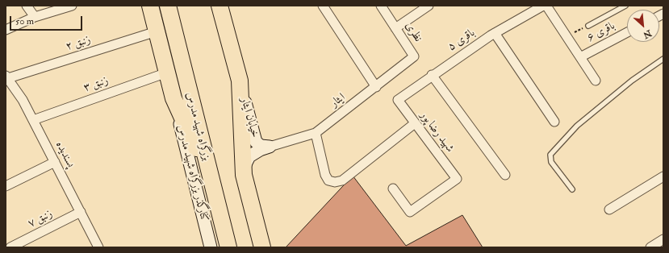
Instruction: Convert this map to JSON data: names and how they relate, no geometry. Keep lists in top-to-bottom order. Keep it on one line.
{"streets":{"highway":["بزرگراه شهید مدرس"],"street":["نظری","باقری ۶","باقری ۵","زنبق ۲","زنبق ۳","ایثار","خیابان ایثار","شهید رضا پور","پسندیده","کنارگذر بزرگراه شهید مدرس","زنبق ۷"]},"crossings":[["نظری","ایثار"],["باقری ۵","شهید رضا پور"],["زنبق ۲","بزرگراه شهید مدرس"],["زنبق ۲","پسندیده"],["زنبق ۳","بزرگراه شهید مدرس"],["زنبق ۳","پسندیده"],["ایثار","خیابان ایثار"],["بزرگراه شهید مدرس","کنارگذر بزرگراه شهید مدرس"],["پسندیده","زنبق ۷"]],"scale_bar":"50 m","north":"bottom right"}
